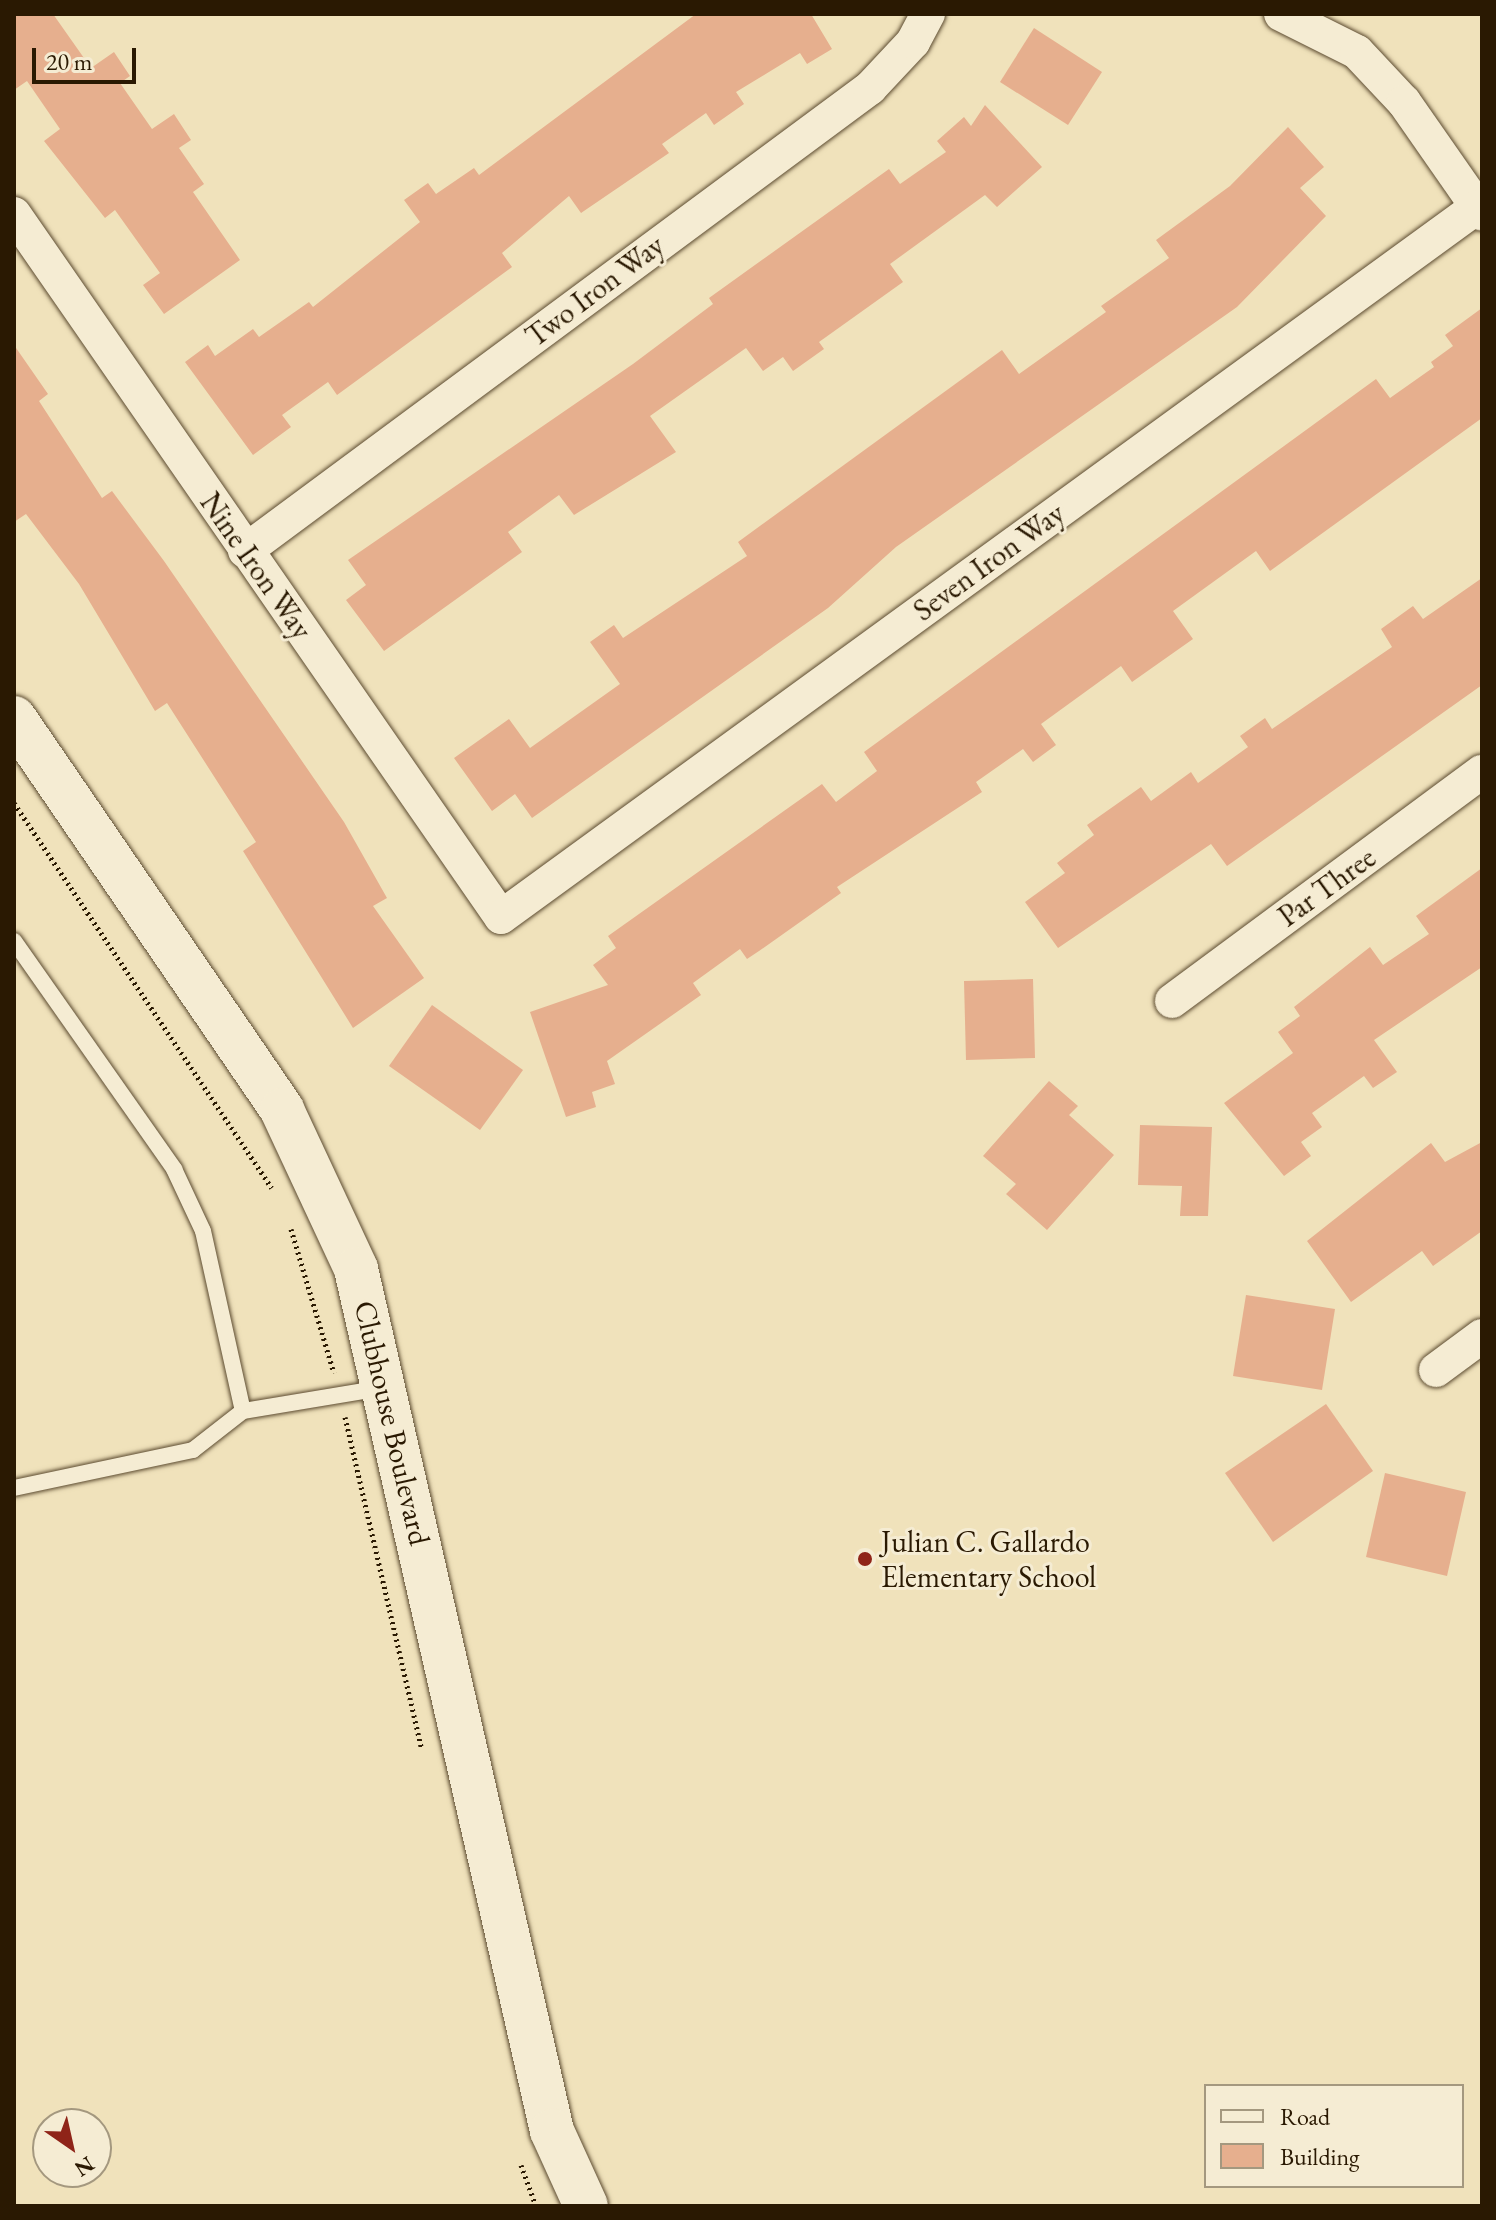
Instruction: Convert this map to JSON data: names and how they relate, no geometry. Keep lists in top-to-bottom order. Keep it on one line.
{"streets":{"street":["Two Iron Way","Seven Iron Way","Nine Iron Way","Par Three","Clubhouse Boulevard"]},"crossings":[["Two Iron Way","Nine Iron Way"],["Seven Iron Way","Nine Iron Way"]],"places":["Julian C. Gallardo Elementary School"],"legend":["Road","Building"],"scale_bar":"20 m","north":"bottom right"}
